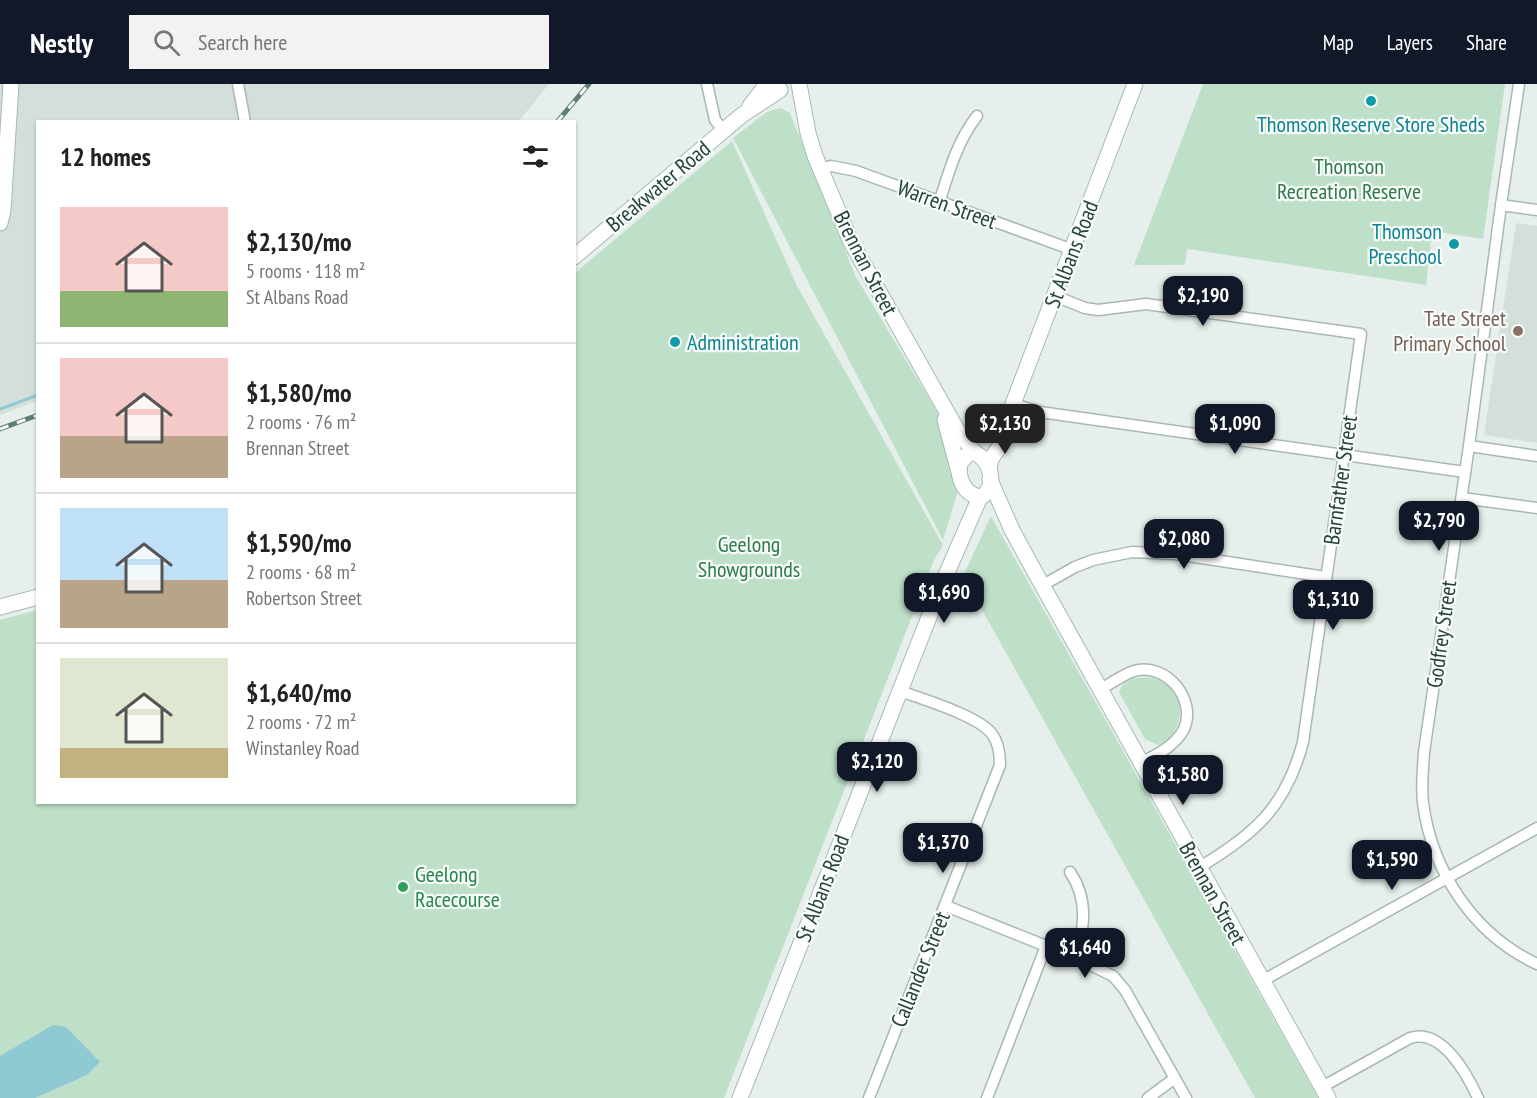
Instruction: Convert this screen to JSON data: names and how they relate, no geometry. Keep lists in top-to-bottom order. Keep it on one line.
{"streets":{"street":["Breakwater Road","Warren Street","St Albans Road","Brennan Street","Barnfather Street","Godfrey Street","Callander Street"]},"crossings":[["Breakwater Road","Brennan Street"],["Warren Street","St Albans Road"],["Warren Street","Brennan Street"],["St Albans Road","Brennan Street"],["St Albans Road","Barnfather Street"],["St Albans Road","Callander Street"],["Brennan Street","Barnfather Street"]],"parks":["Thomson Recreation Reserve","Geelong Showgrounds"],"places":["Thomson Reserve Store Sheds","Thomson Preschool","Tate Street Primary School","Administration","Geelong Racecourse"],"page":{"header":"Nestly","search":"Search here","nav":["Map","Layers","Share"],"heading":"12 homes","list":[{"name":"$2,130/mo","note":"5 rooms · 118 m² · St Albans Road"},{"name":"$1,580/mo","note":"2 rooms · 76 m² · Brennan Street"},{"name":"$1,590/mo","note":"2 rooms · 68 m² · Robertson Street"},{"name":"$1,640/mo","note":"2 rooms · 72 m² · Winstanley Road"}],"price":["$2,190","$2,130","$1,090","$2,790","$2,080","$1,690","$1,310","$2,120","$1,580","$1,370","$1,590","$1,640"]}}
